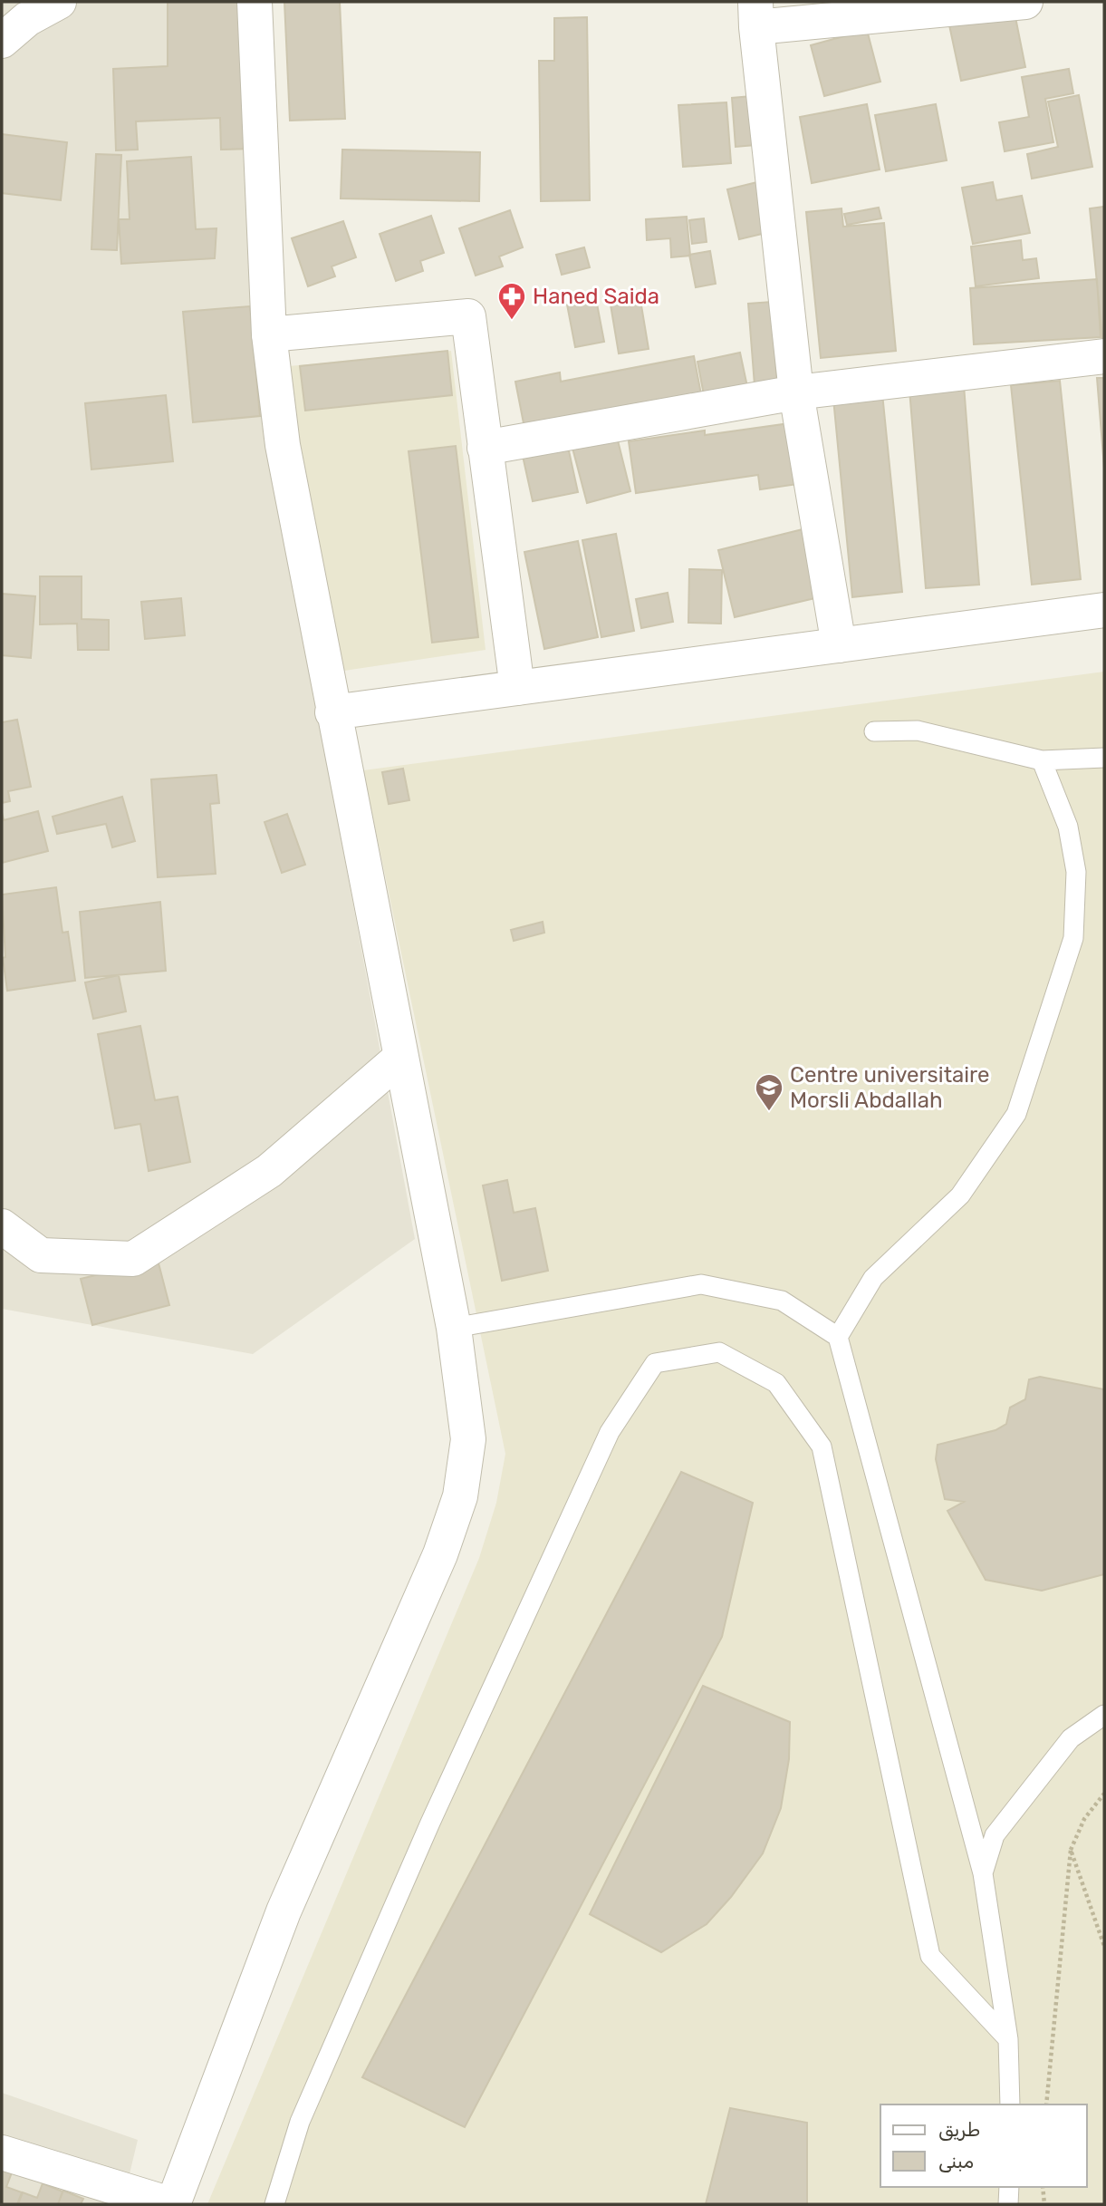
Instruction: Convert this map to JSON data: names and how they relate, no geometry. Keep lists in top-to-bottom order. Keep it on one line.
{"places":{"pharmacy":["Haned Saida"],"school or university":["Centre universitaire Morsli Abdallah"]},"legend":["طريق","مبنى"]}
